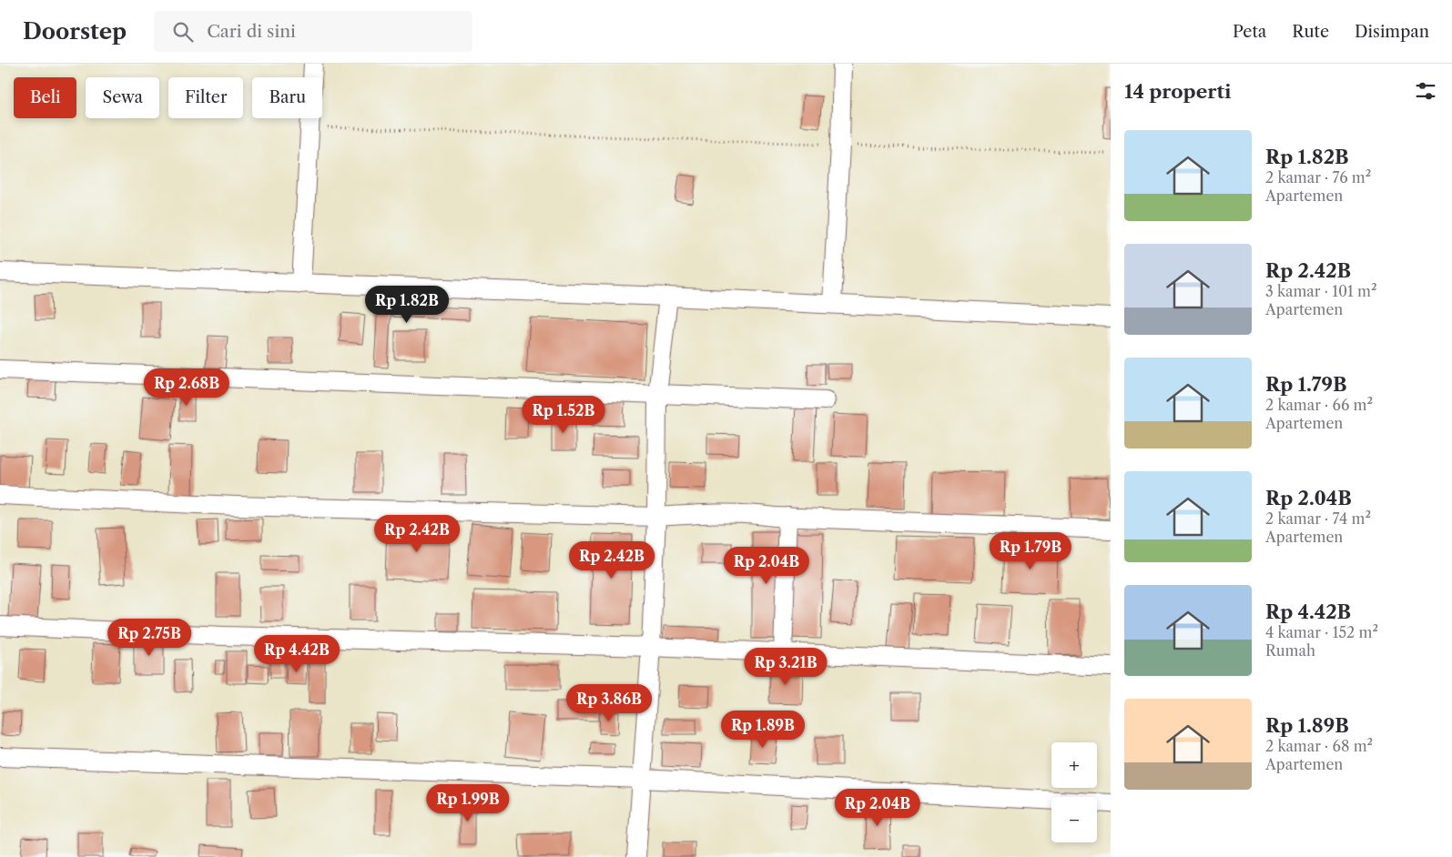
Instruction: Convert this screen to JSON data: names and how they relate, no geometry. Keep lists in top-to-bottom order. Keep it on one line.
{"page":{"header":"Doorstep","search":"Cari di sini","nav":["Peta","Rute","Disimpan"],"heading":"14 properti","chip":["Beli","Sewa","Filter","Baru"],"list":[{"name":"Rp 1.82B","note":"2 kamar · 76 m² · Apartemen"},{"name":"Rp 2.42B","note":"3 kamar · 101 m² · Apartemen"},{"name":"Rp 1.79B","note":"2 kamar · 66 m² · Apartemen"},{"name":"Rp 2.04B","note":"2 kamar · 74 m² · Apartemen"},{"name":"Rp 4.42B","note":"4 kamar · 152 m² · Rumah"},{"name":"Rp 1.89B","note":"2 kamar · 68 m² · Apartemen"}],"price":["Rp 1.82B","Rp 2.68B","Rp 1.52B","Rp 2.42B","Rp 1.79B","Rp 2.42B","Rp 2.04B","Rp 2.75B","Rp 4.42B","Rp 3.21B","Rp 3.86B","Rp 1.89B","Rp 1.99B","Rp 2.04B"],"map_buttons":["+","−"]}}
